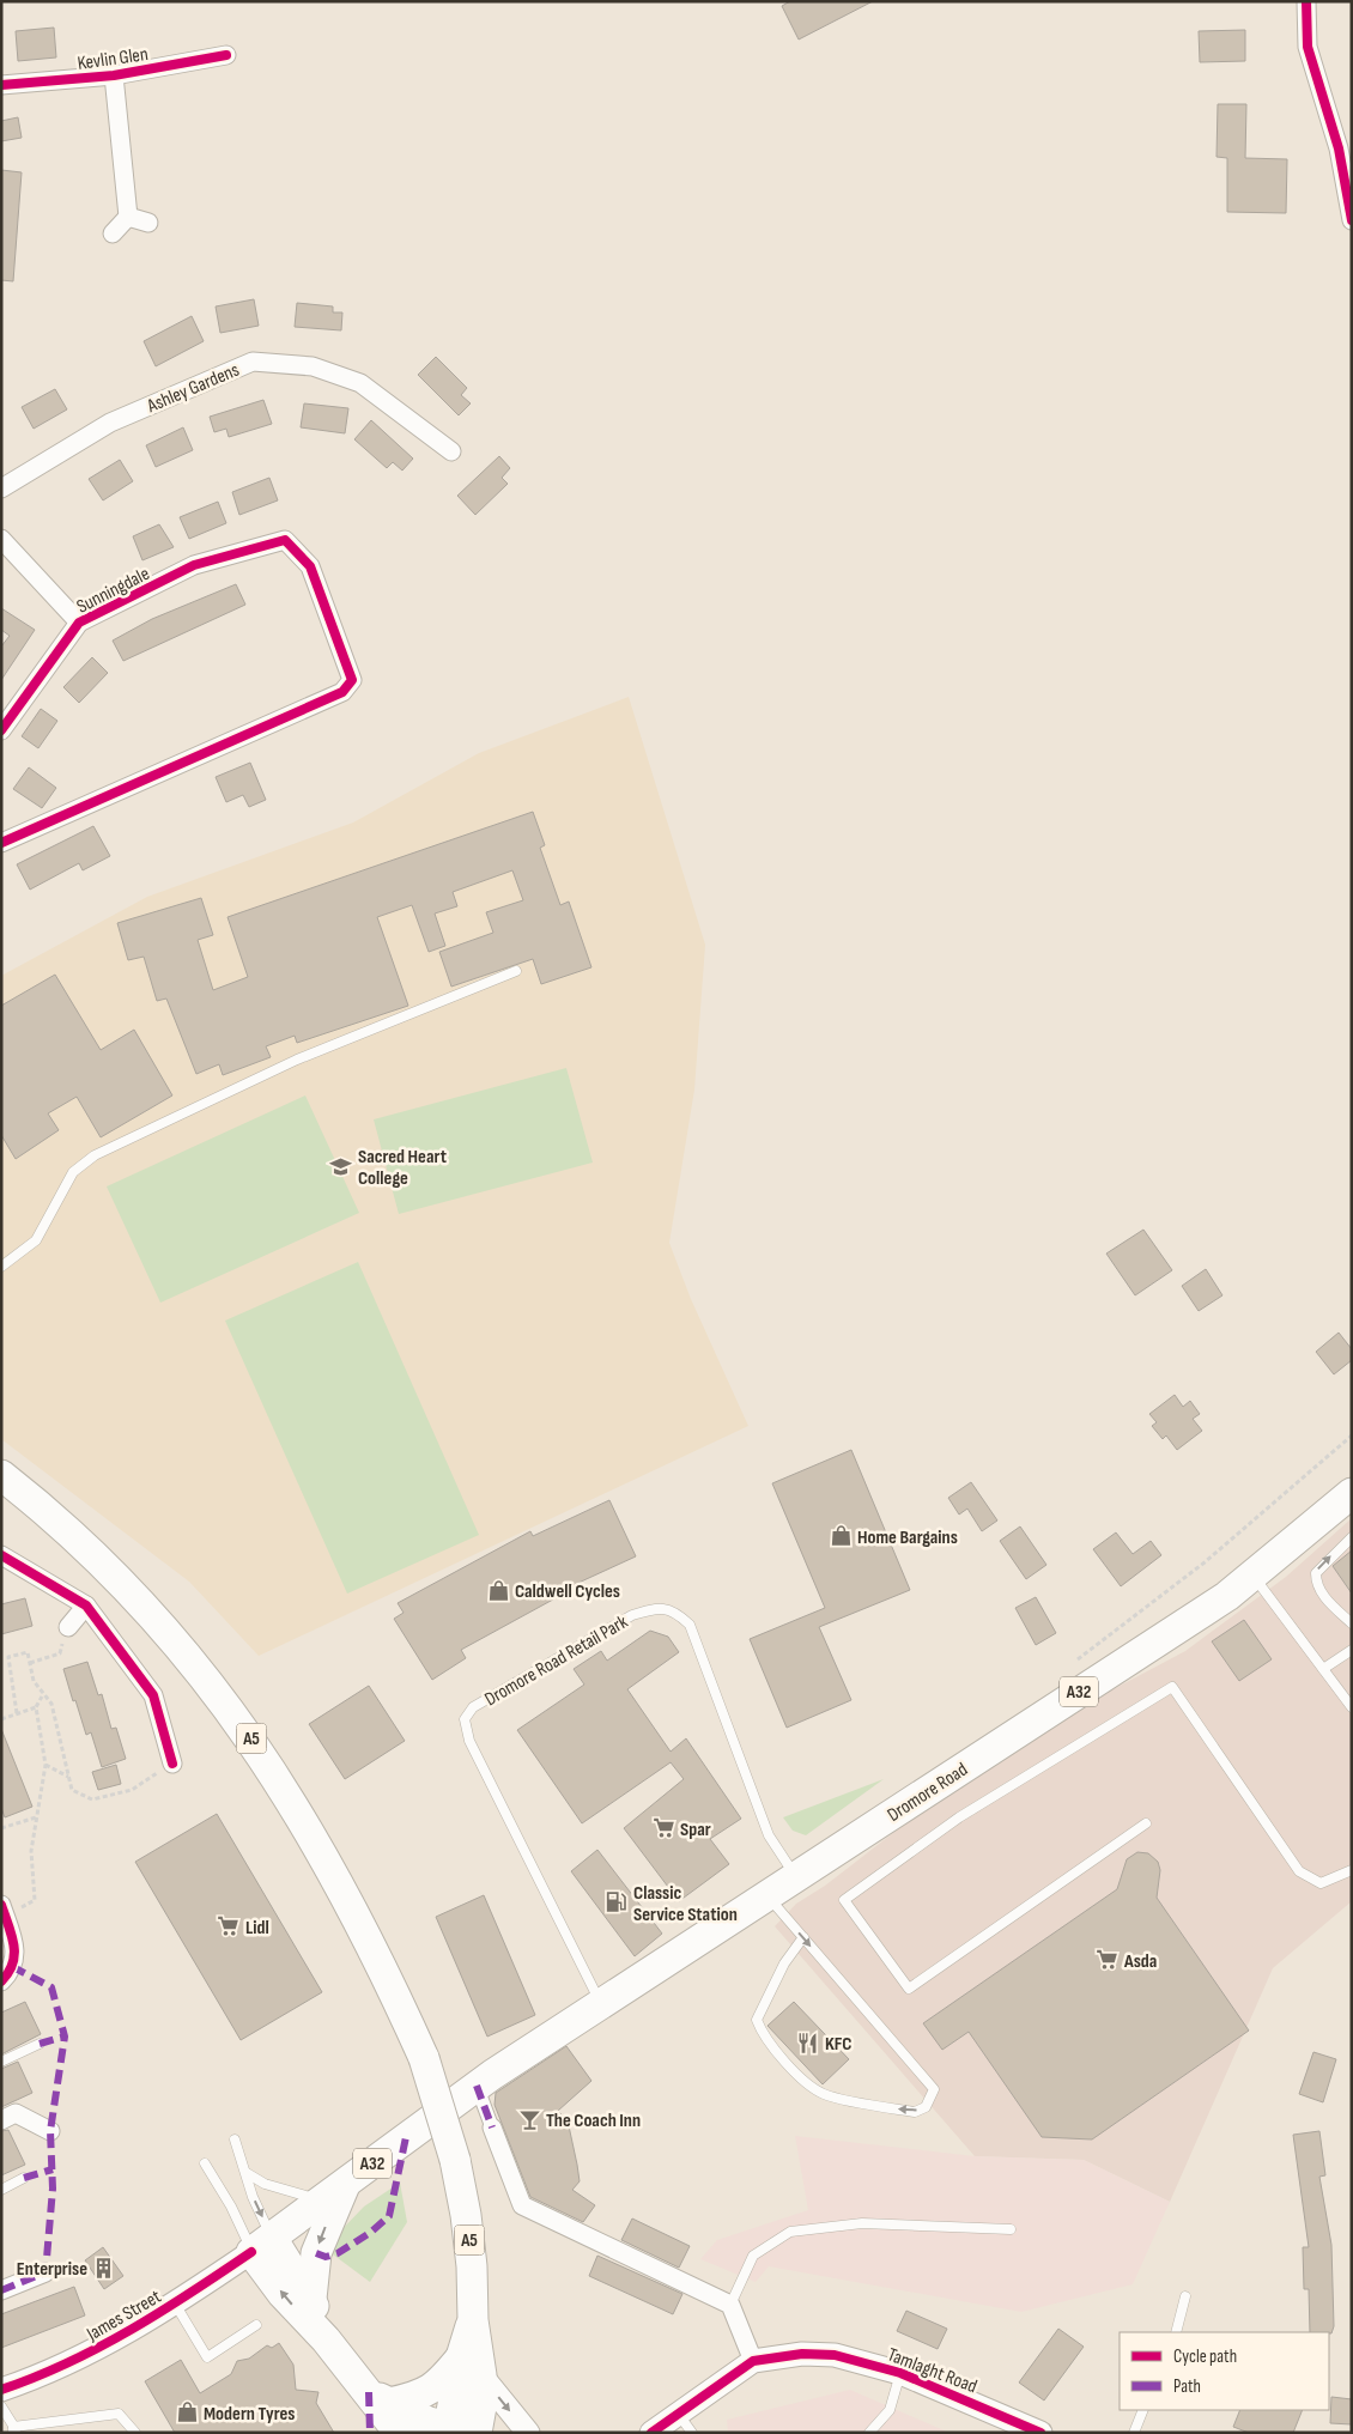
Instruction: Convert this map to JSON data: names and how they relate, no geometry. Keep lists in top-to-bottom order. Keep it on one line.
{"streets":{"highway":["A32","A5","Dromore Road","James Street"],"street":["Kevlin Glen","Ashley Gardens","Sunningdale","Tamlaght Road"],"lane":["Dromore Road Retail Park"]},"crossings":[["Dromore Road Retail Park","Dromore Road"],["Dromore Road","James Street"]],"places":{"school or university":["Sacred Heart College"],"shop":["Home Bargains","Caldwell Cycles","Modern Tyres"],"supermarket":["Spar","Lidl","Asda"],"fuel station":["Classic Service Station"],"restaurant":["KFC"],"bar":["The Coach Inn"],"building":["Enterprise"]},"legend":["Cycle path","Path"]}
